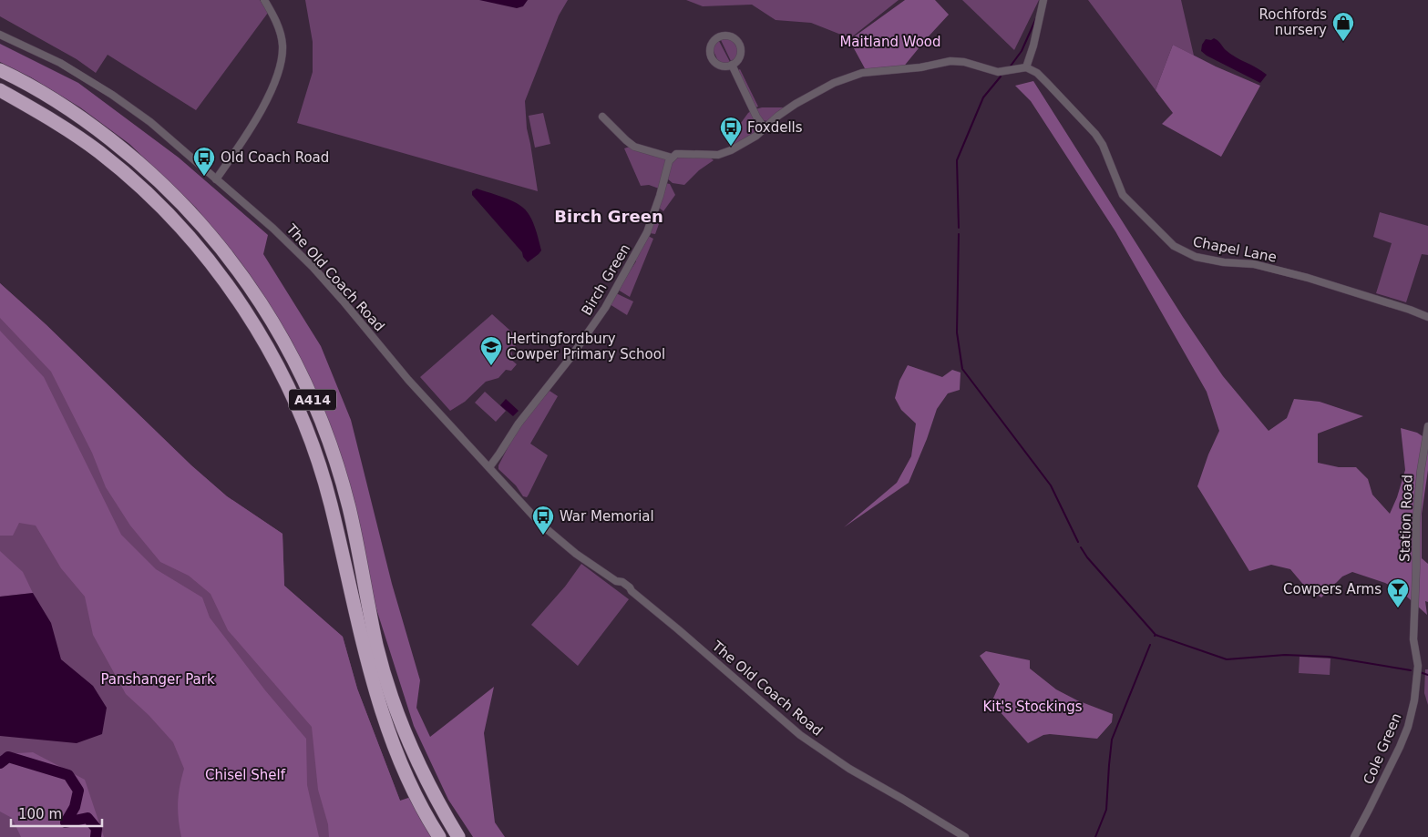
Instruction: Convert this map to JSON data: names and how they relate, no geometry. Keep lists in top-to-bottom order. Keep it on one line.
{"streets":{"highway":["A414"],"street":["Chapel Lane","The Old Coach Road","Birch Green","Station Road","Cole Green"]},"crossings":[["The Old Coach Road","Birch Green"],["Station Road","Cole Green"]],"districts":["Birch Green"],"parks":["Maitland Wood","Panshanger Park","Kit's Stockings","Chisel Shelf"],"places":{"shop":["Rochfords nursery"],"bus stop":["Foxdells","Old Coach Road","War Memorial"],"school or university":["Hertingfordbury Cowper Primary School"],"bar":["Cowpers Arms"]},"scale_bar":"100 m"}
